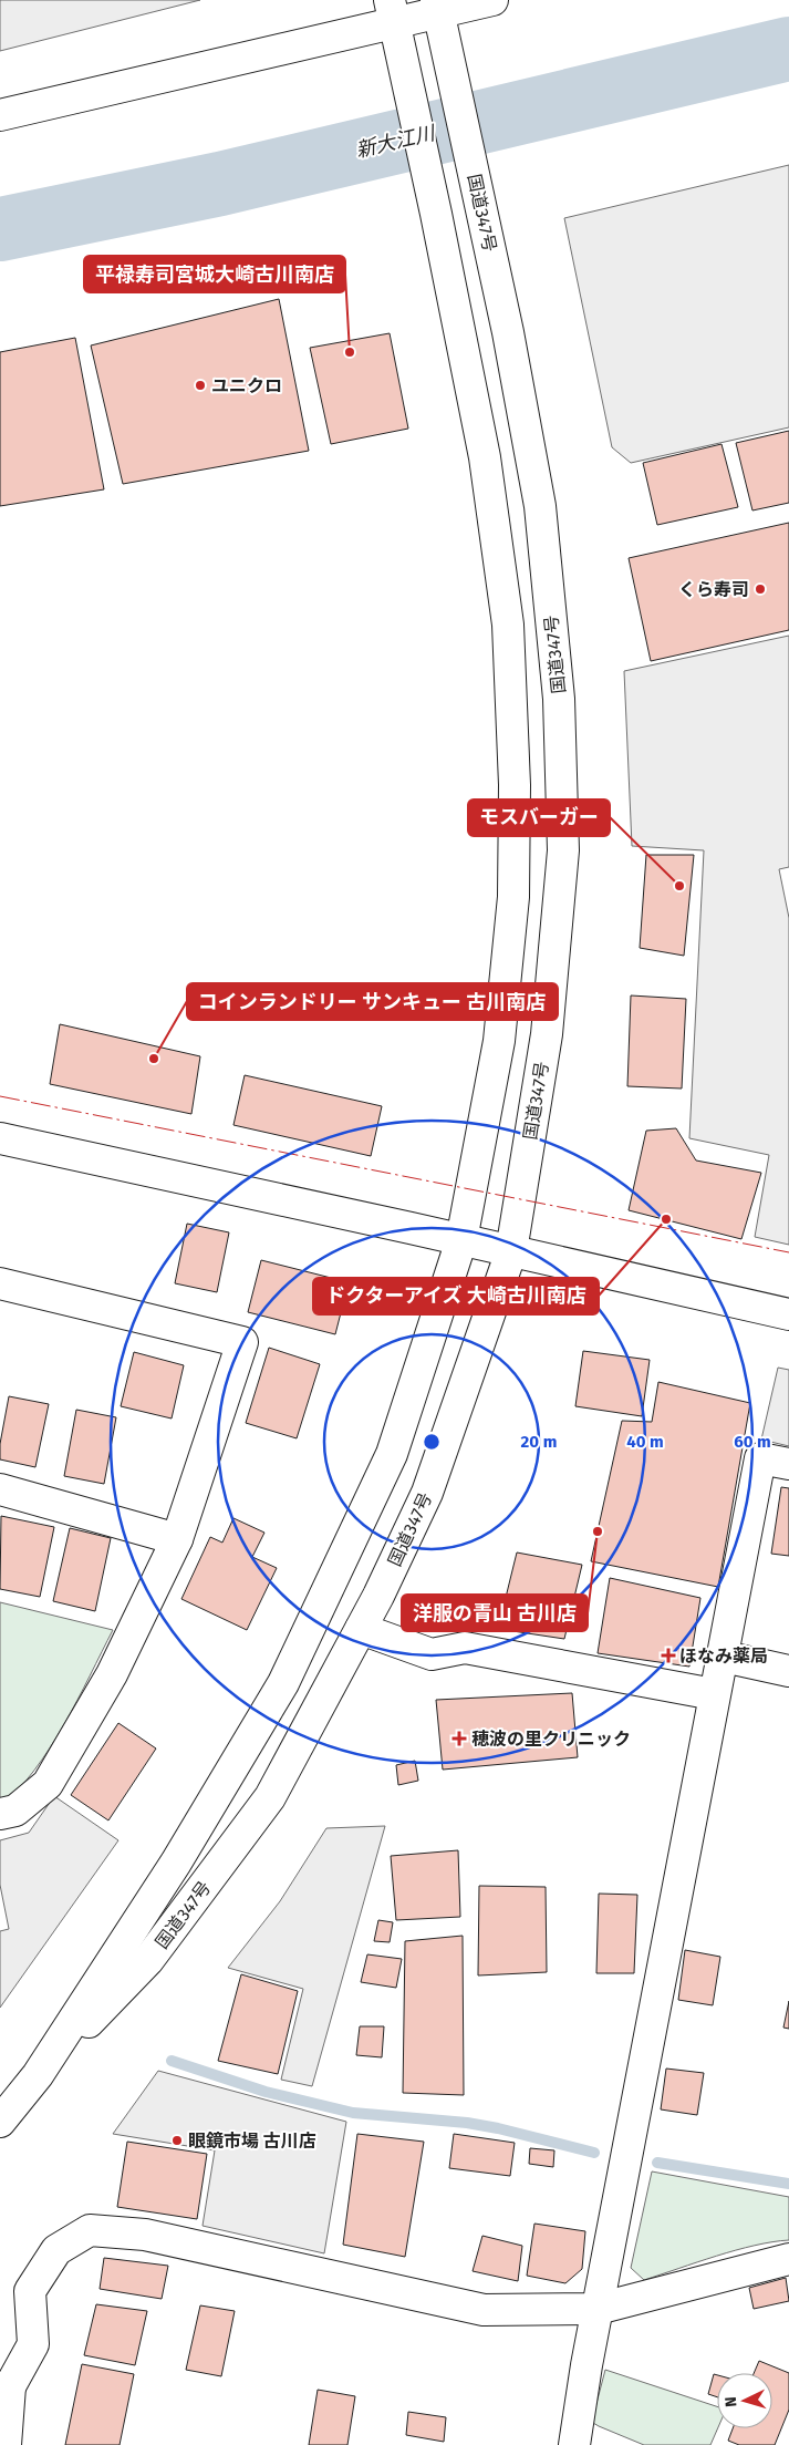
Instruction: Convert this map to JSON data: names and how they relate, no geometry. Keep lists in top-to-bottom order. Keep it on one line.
{"streets":{"main road":["国道347号"]},"water":["新大江川"],"places":{"other":["平禄寿司宮城大崎古川南店","ユニクロ","くら寿司","モスバーガー","コインランドリー サンキュー 古川南店","ドクターアイズ 大崎古川南店","洋服の青山 古川店","眼鏡市場 古川店"],"health":["ほなみ薬局","穂波の里クリニック"]},"north":"left","rings":["20 m","40 m","60 m"]}
